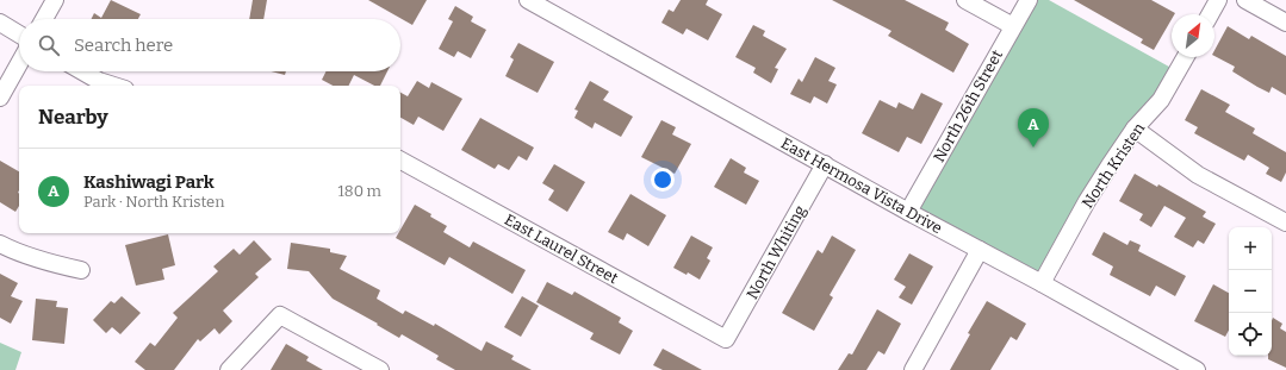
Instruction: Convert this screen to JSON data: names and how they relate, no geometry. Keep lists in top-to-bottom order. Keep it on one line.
{"streets":{"street":["North 26th Street","North Kristen","East Hermosa Vista Drive","East Laurel Street","North Whiting"]},"crossings":[["North 26th Street","East Hermosa Vista Drive"],["North Kristen","East Hermosa Vista Drive"],["East Hermosa Vista Drive","North Whiting"],["East Laurel Street","North Whiting"]],"north":"top right","page":{"search":"Search here","heading":"Nearby","pins":"A","list":[{"mark":"A","name":"Kashiwagi Park","note":"Park · North Kristen","value":"180 m"}],"map_buttons":["+","−"]}}
